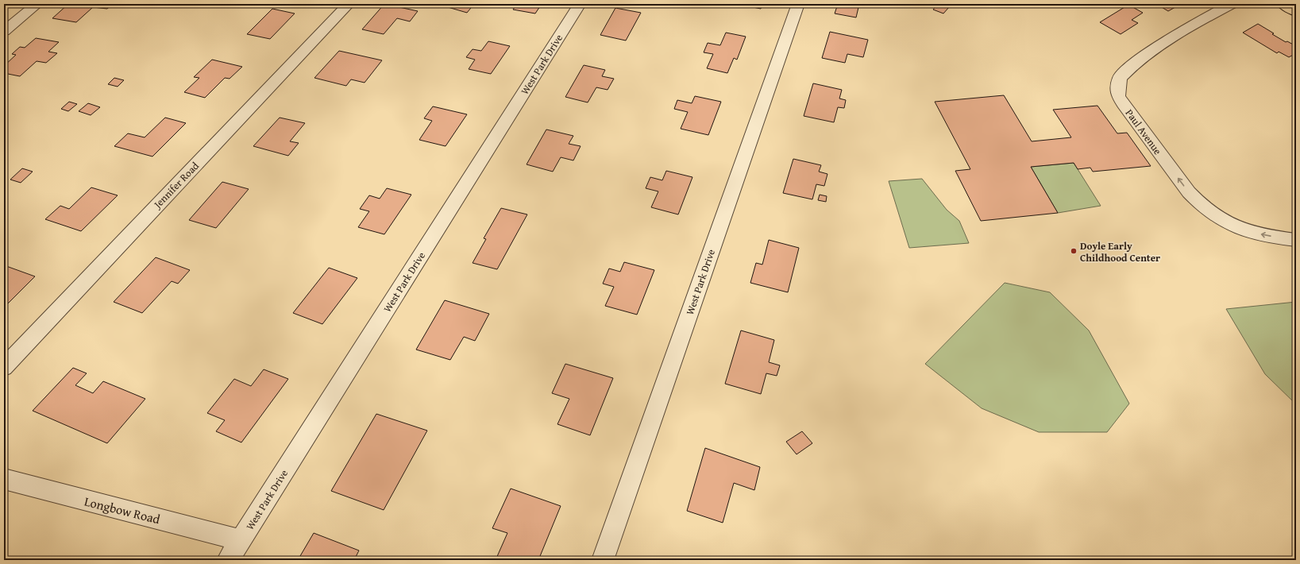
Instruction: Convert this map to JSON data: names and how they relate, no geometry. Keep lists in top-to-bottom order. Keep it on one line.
{"streets":{"street":["West Park Drive","Paul Avenue","Jennifer Road","Longbow Road"]},"crossings":[["West Park Drive","Longbow Road"]],"places":["Doyle Early Childhood Center"]}
